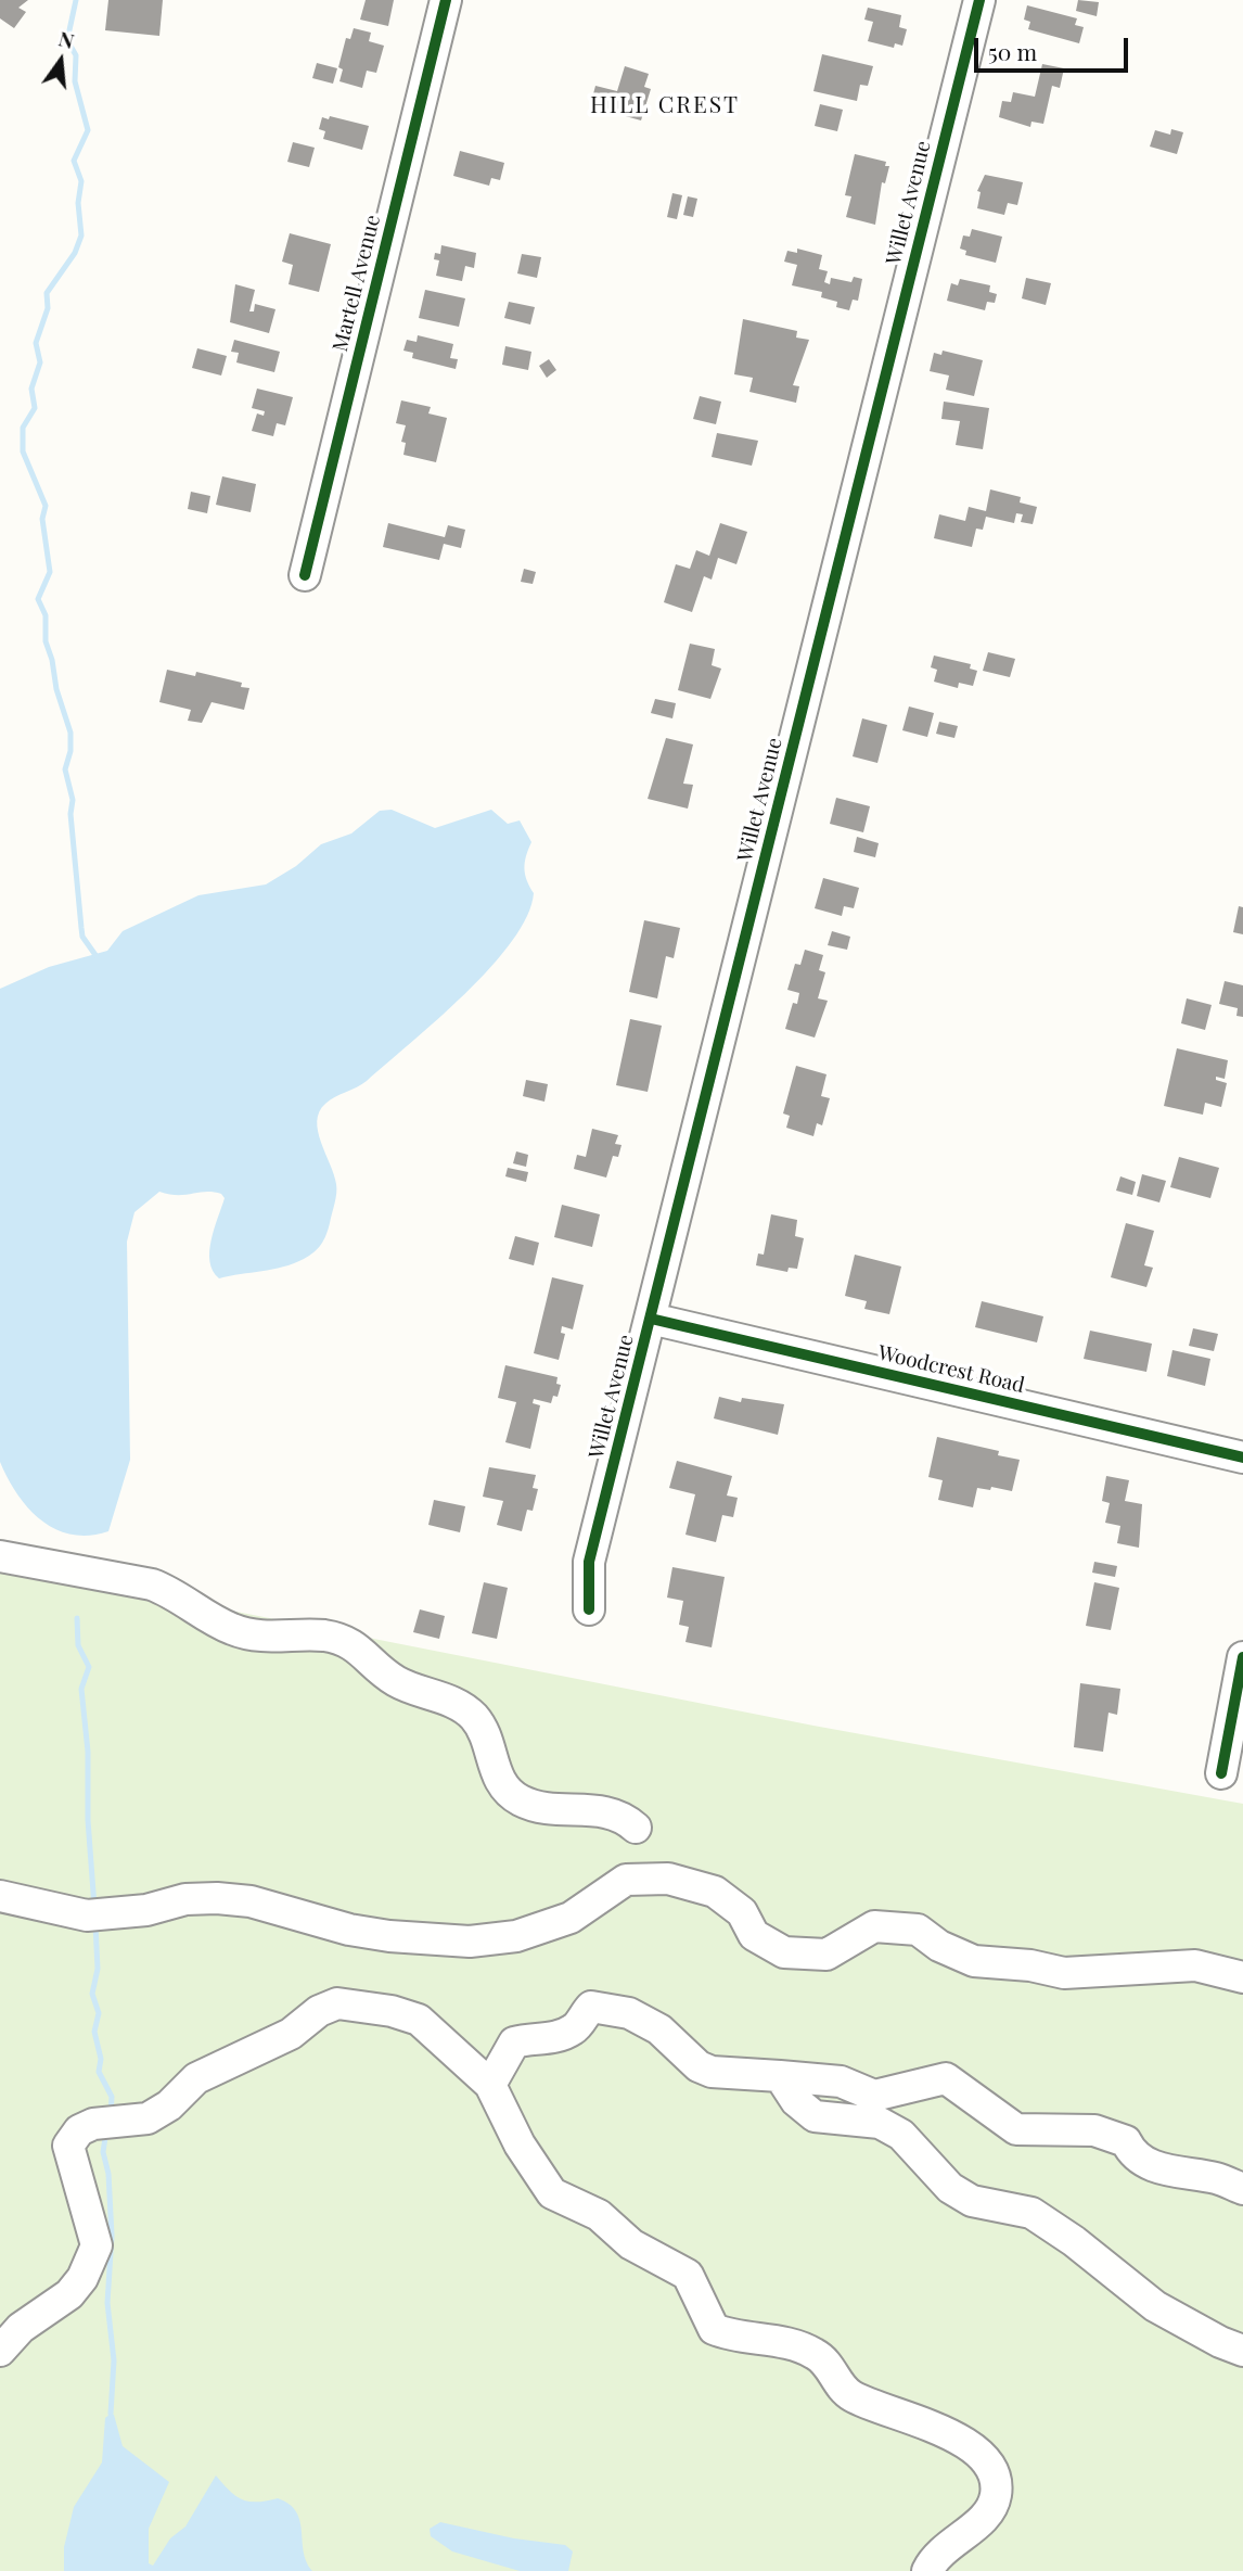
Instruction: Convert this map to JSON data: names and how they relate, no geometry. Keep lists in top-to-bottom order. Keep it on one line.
{"streets":{"street":["Willet Avenue","Martell Avenue","Woodcrest Road"]},"crossings":[["Willet Avenue","Woodcrest Road"]],"districts":["HILL CREST"],"scale_bar":"50 m","north":"top"}
